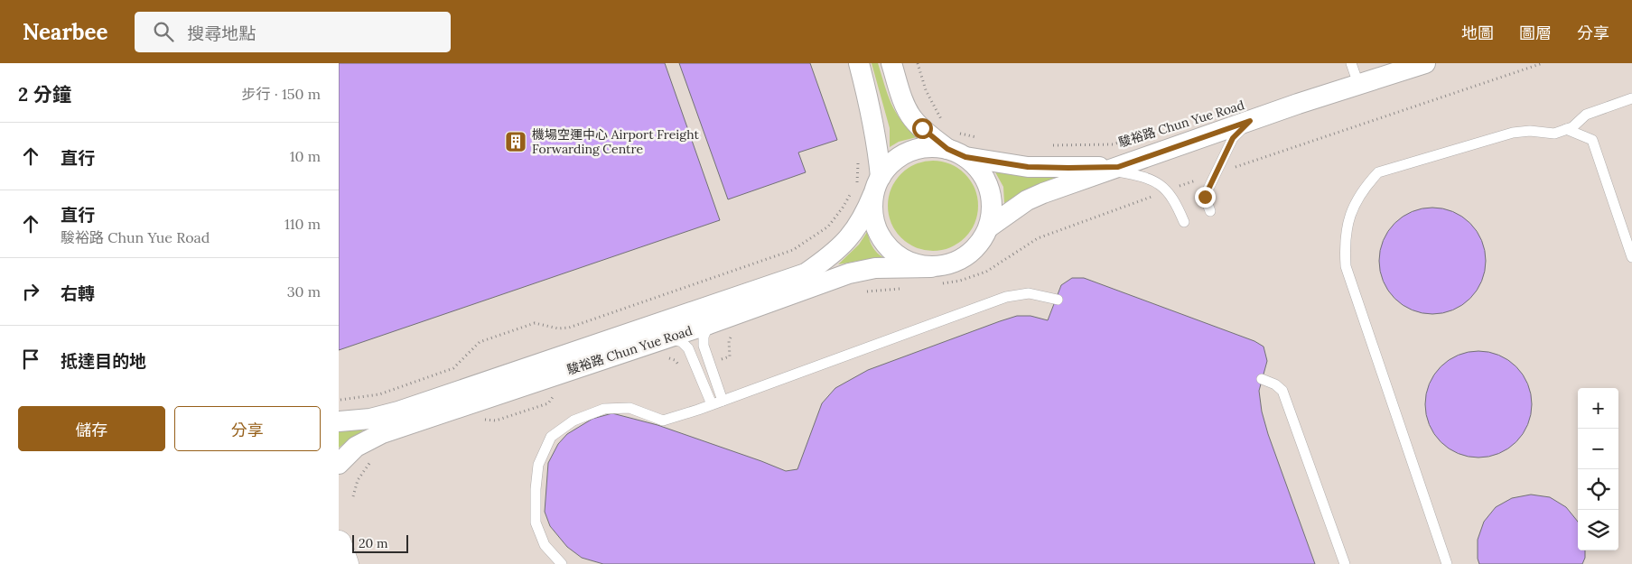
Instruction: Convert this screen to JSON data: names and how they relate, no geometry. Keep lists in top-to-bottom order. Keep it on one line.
{"streets":{"street":["駿裕路 Chun Yue Road"]},"places":{"building":["機場空運中心 Airport Freight Forwarding Centre"]},"scale_bar":"20 m","page":{"header":"Nearbee","search":"搜尋地點","nav":["地圖","圖層","分享"],"heading":["2 分鐘","步行 · 150 m"],"list":[["直行","10 m"],["直行","駿裕路 Chun Yue Road","110 m"],["右轉","30 m"],"抵達目的地"],"map_buttons":["+","−"],"buttons":["儲存","分享"],"scale":"20 m"}}
